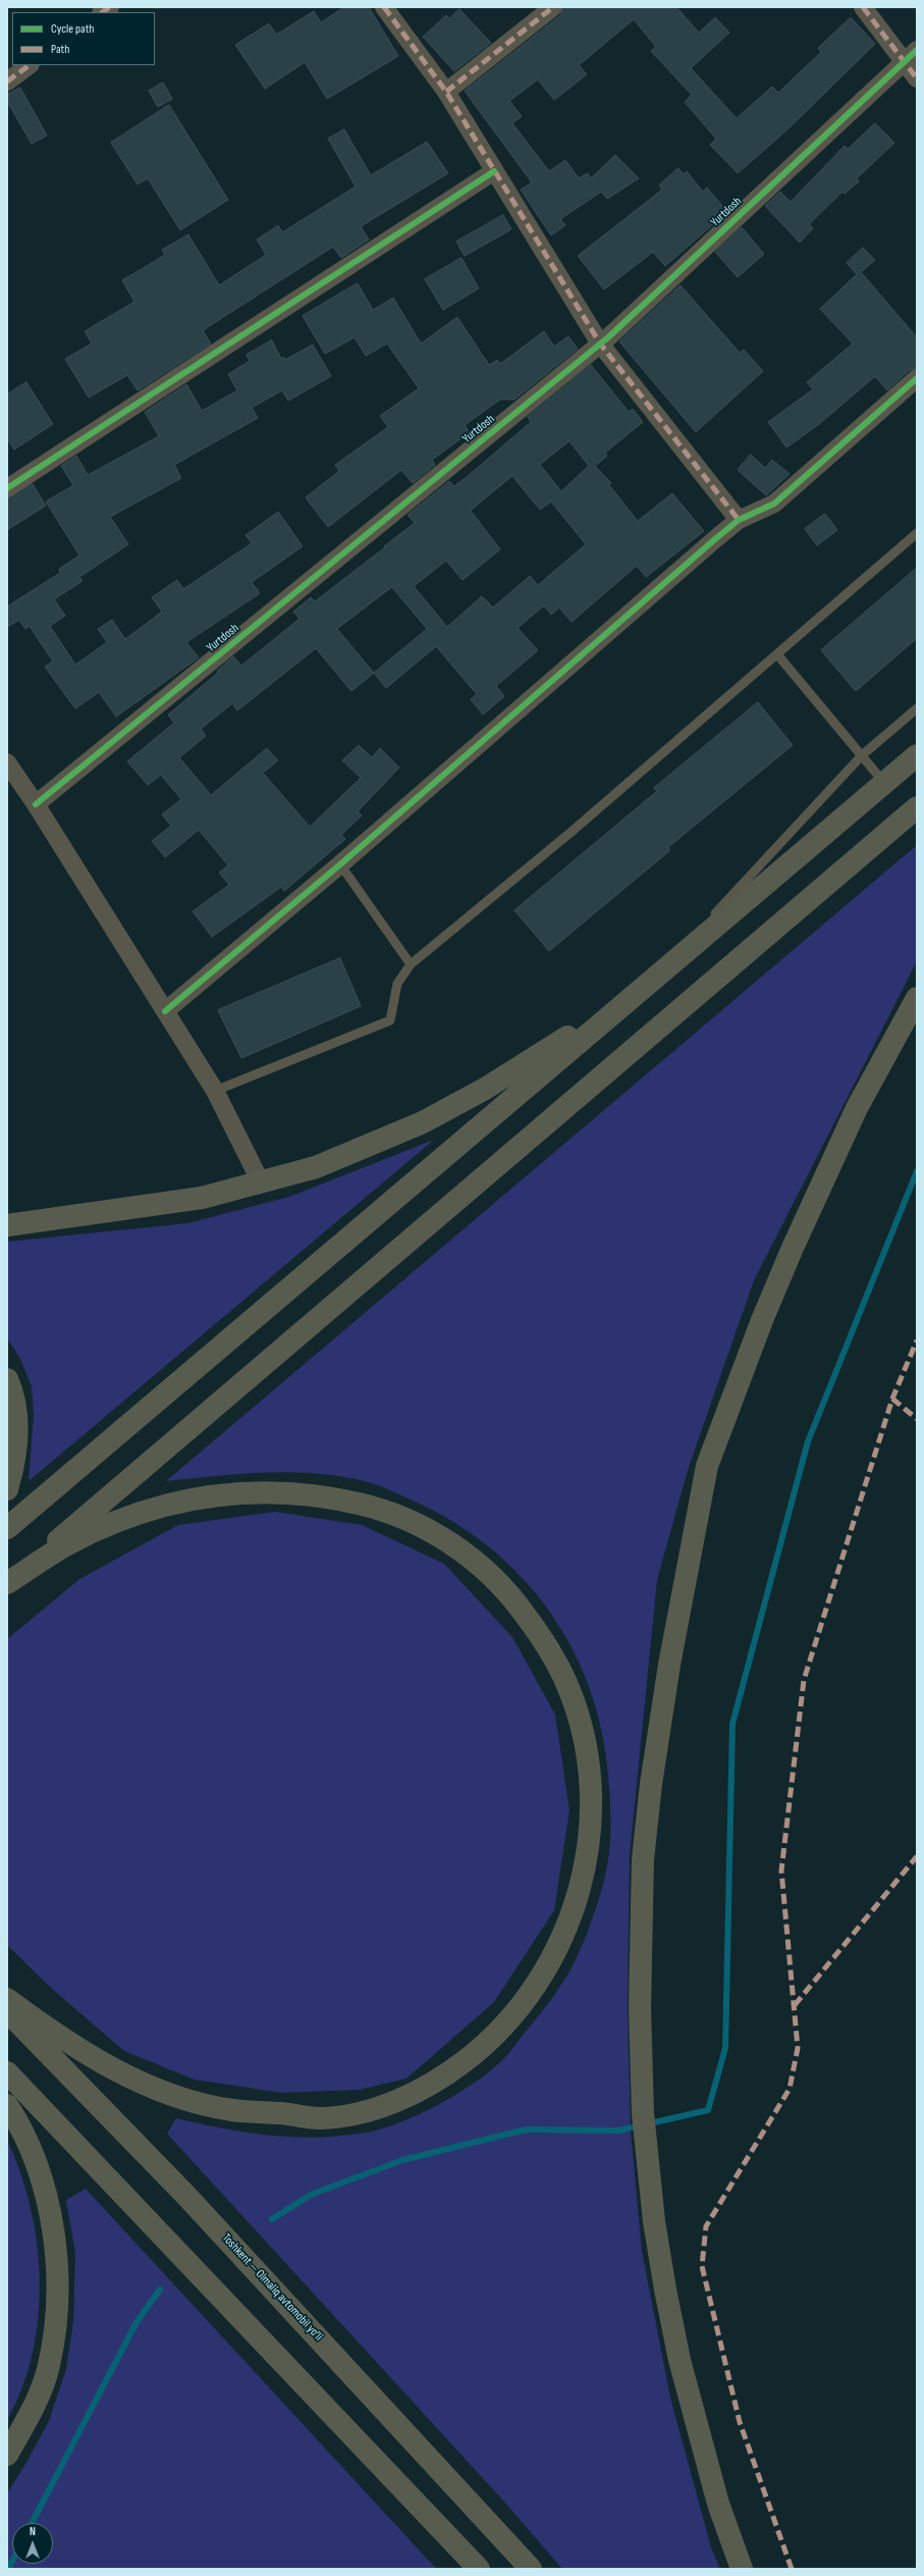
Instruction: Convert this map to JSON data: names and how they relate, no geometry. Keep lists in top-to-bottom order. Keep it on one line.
{"streets":{"highway":["Toshkent — Olmaliq avtomobil yo‘li"],"street":["Yurtdosh"]},"legend":["Cycle path","Path"],"north":"top"}
